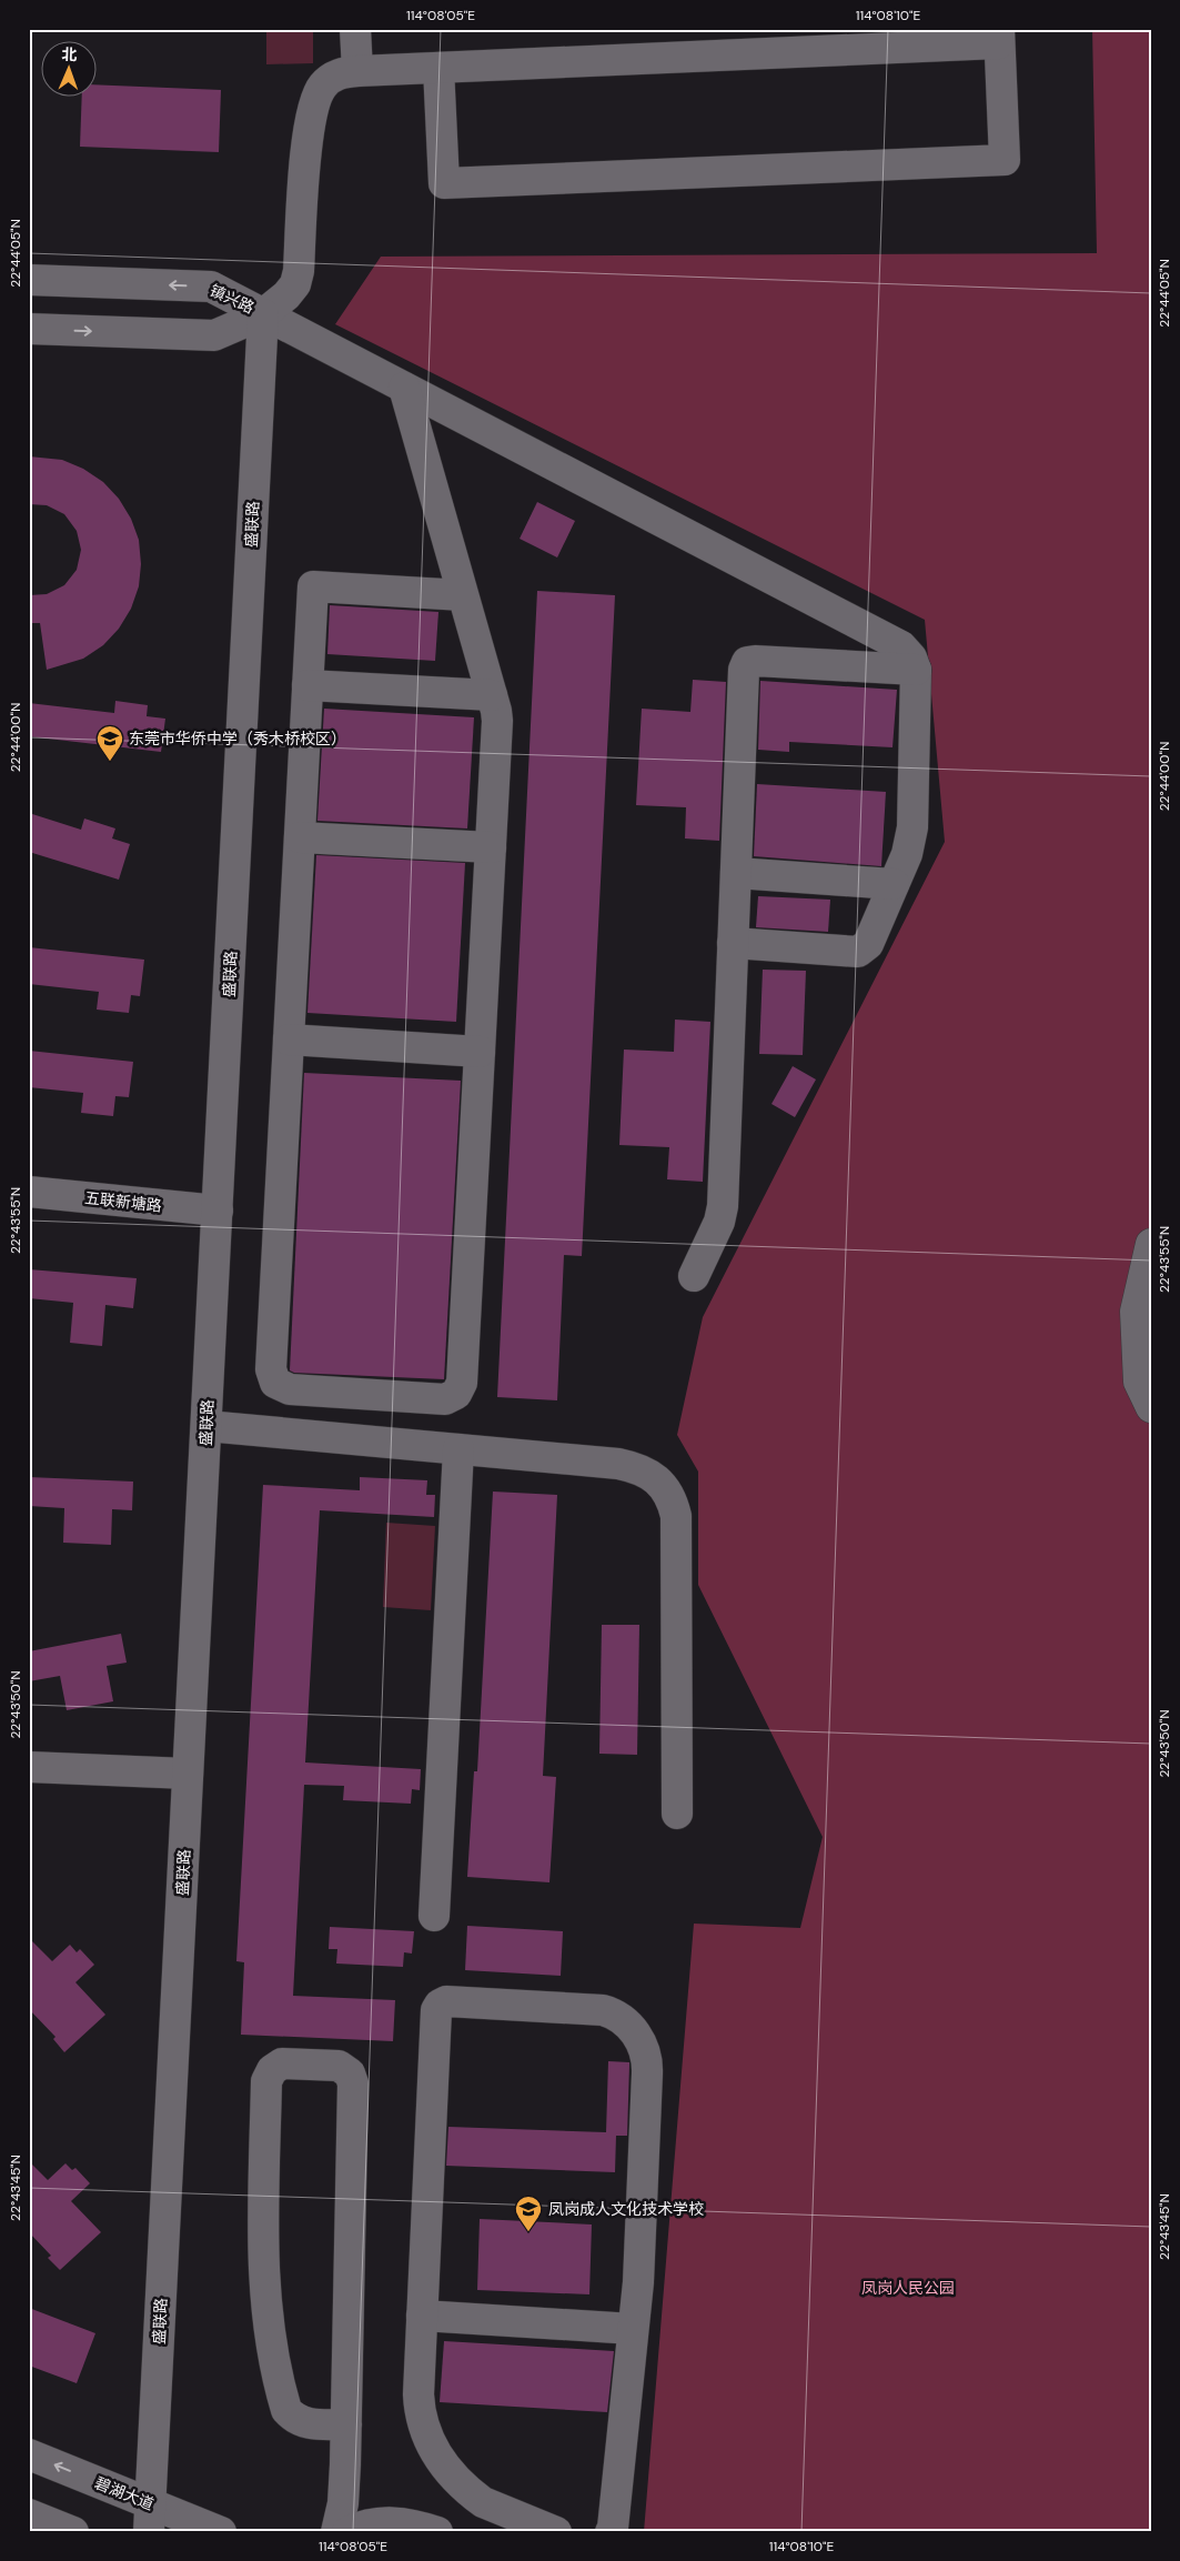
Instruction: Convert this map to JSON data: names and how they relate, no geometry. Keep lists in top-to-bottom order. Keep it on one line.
{"streets":{"street":["镇兴路","盛联路","五联新塘路","碧湖大道"]},"crossings":[["镇兴路","盛联路"],["盛联路","五联新塘路"],["盛联路","碧湖大道"]],"parks":["凤岗人民公园"],"places":{"school or university":["东莞市华侨中学（秀木桥校区）","凤岗成人文化技术学校"]},"north":"top","coordinates":["114°08'05\"E","114°08'10\"E","22°44'05\"N","22°44'00\"N","22°43'55\"N","22°43'50\"N","22°43'45\"N"]}
